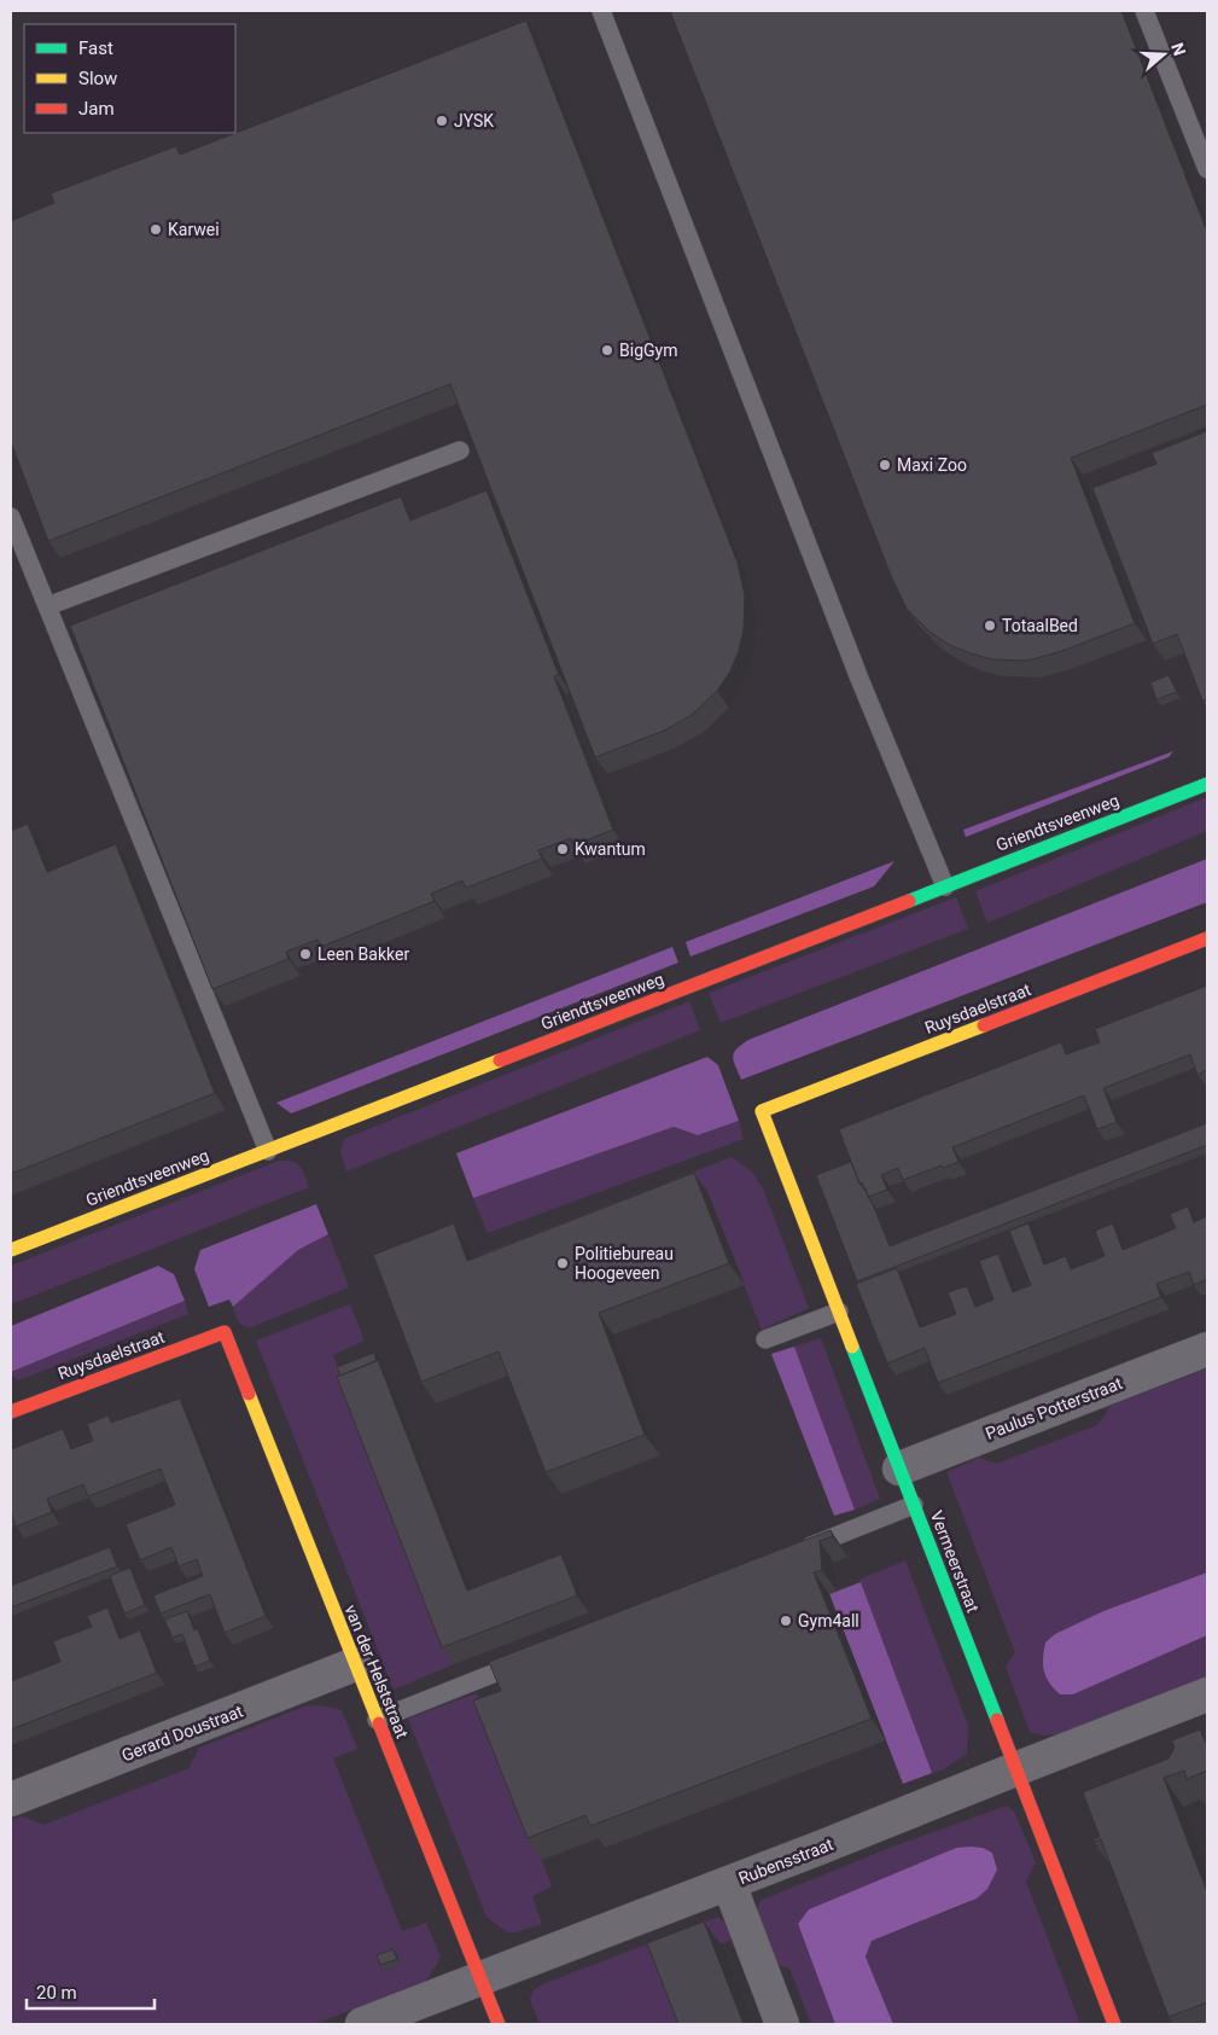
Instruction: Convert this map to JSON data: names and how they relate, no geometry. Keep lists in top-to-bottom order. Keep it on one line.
{"streets":{"street":["Griendtsveenweg","Ruysdaelstraat","Paulus Potterstraat","Vermeerstraat","van der Helststraat","Gerard Doustraat","Rubensstraat"]},"crossings":[["Ruysdaelstraat","Vermeerstraat"],["Ruysdaelstraat","van der Helststraat"],["Paulus Potterstraat","Vermeerstraat"],["Vermeerstraat","Rubensstraat"],["van der Helststraat","Gerard Doustraat"],["van der Helststraat","Rubensstraat"]],"places":["JYSK","Karwei","BigGym","Maxi Zoo","TotaalBed","Kwantum","Leen Bakker","Politiebureau Hoogeveen","Gym4all"],"legend":["Fast","Slow","Jam"],"scale_bar":"20 m","north":"right"}
